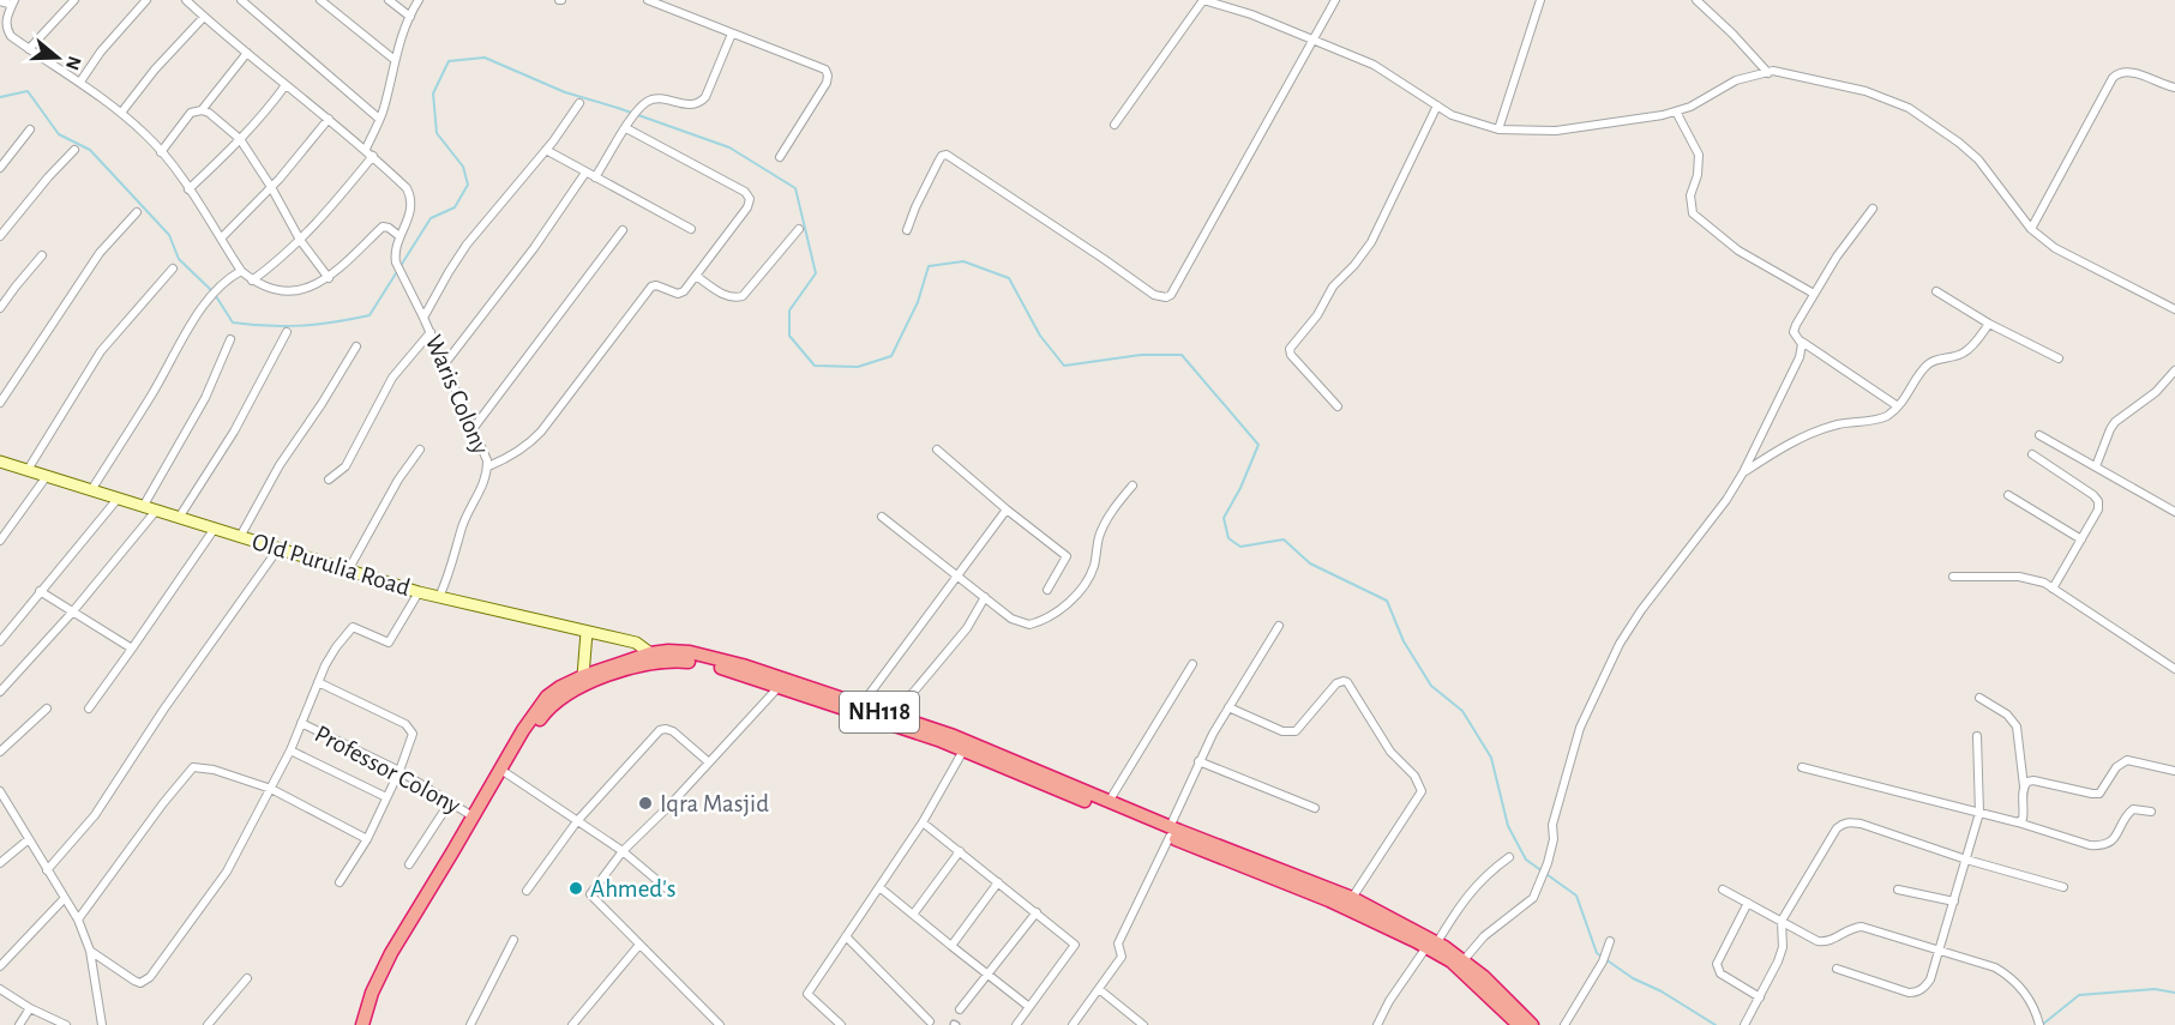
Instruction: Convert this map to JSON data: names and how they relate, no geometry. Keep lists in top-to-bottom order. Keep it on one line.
{"streets":{"highway":["NH118"],"main road":["Old Purulia Road"],"street":["Waris Colony","Professor Colony"]},"crossings":[["Waris Colony","Old Purulia Road"],["Old Purulia Road","NH118"],["NH118","Professor Colony"]],"places":["Iqra Masjid","Ahmed's"],"north":"right"}
